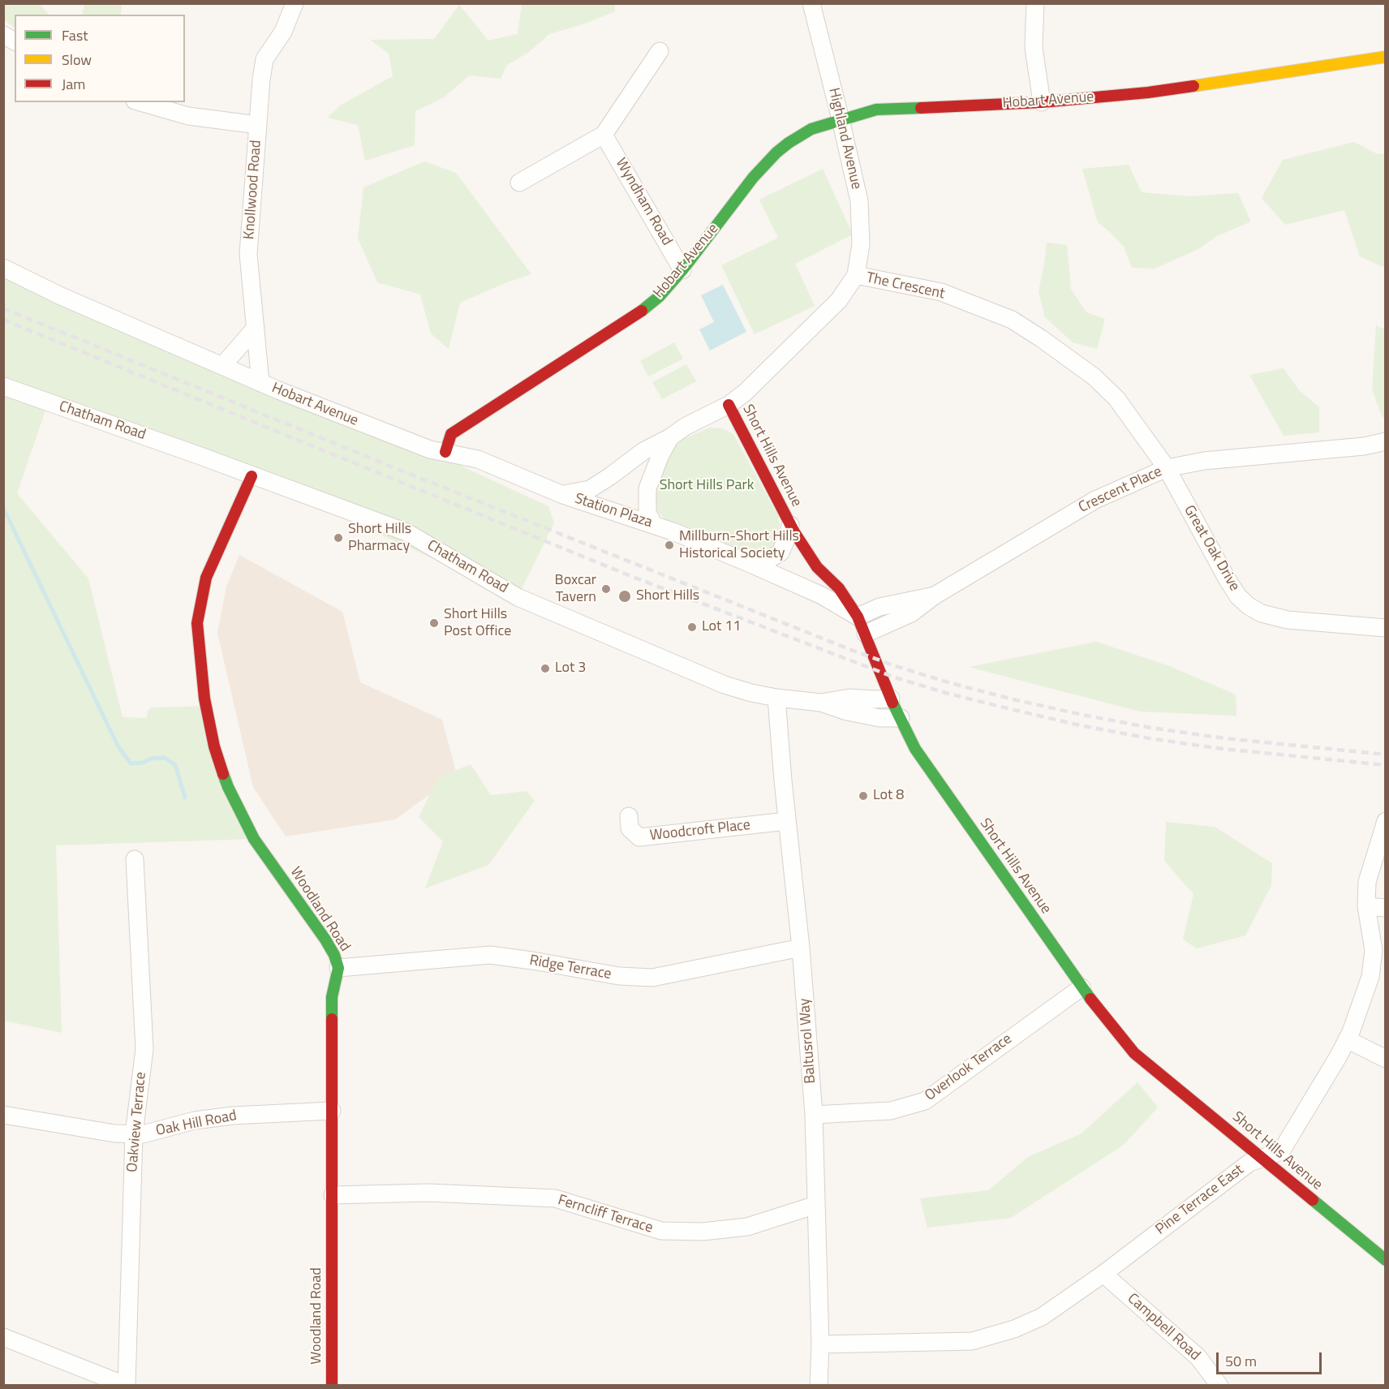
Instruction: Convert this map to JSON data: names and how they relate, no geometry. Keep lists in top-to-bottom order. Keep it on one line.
{"streets":{"street":["Hobart Avenue","Highland Avenue","Knollwood Road","Wyndham Road","The Crescent","Chatham Road","Short Hills Avenue","Crescent Place","Station Plaza","Great Oak Drive","Woodcroft Place","Woodland Road","Ridge Terrace","Baltusrol Way","Overlook Terrace","Oakview Terrace","Oak Hill Road","Pine Terrace East","Ferncliff Terrace","Campbell Road"]},"crossings":[["Hobart Avenue","Highland Avenue"],["Hobart Avenue","Knollwood Road"],["Hobart Avenue","Wyndham Road"],["Hobart Avenue","Station Plaza"],["Highland Avenue","The Crescent"],["The Crescent","Short Hills Avenue"],["The Crescent","Crescent Place"],["The Crescent","Station Plaza"],["The Crescent","Great Oak Drive"],["Chatham Road","Short Hills Avenue"],["Chatham Road","Woodland Road"],["Chatham Road","Baltusrol Way"],["Short Hills Avenue","Crescent Place"],["Short Hills Avenue","Station Plaza"],["Short Hills Avenue","Overlook Terrace"],["Short Hills Avenue","Pine Terrace East"],["Crescent Place","Station Plaza"],["Crescent Place","Great Oak Drive"],["Woodcroft Place","Baltusrol Way"],["Woodland Road","Ridge Terrace"],["Woodland Road","Oak Hill Road"],["Woodland Road","Ferncliff Terrace"],["Ridge Terrace","Baltusrol Way"],["Baltusrol Way","Overlook Terrace"],["Baltusrol Way","Pine Terrace East"],["Baltusrol Way","Ferncliff Terrace"],["Oakview Terrace","Oak Hill Road"],["Pine Terrace East","Campbell Road"]],"parks":["Short Hills Park"],"places":["Short Hills Pharmacy","Millburn-Short Hills Historical Society","Boxcar Tavern","Short Hills","Short Hills Post Office","Lot 11","Lot 3","Lot 8"],"legend":["Fast","Slow","Jam"],"scale_bar":"50 m"}
